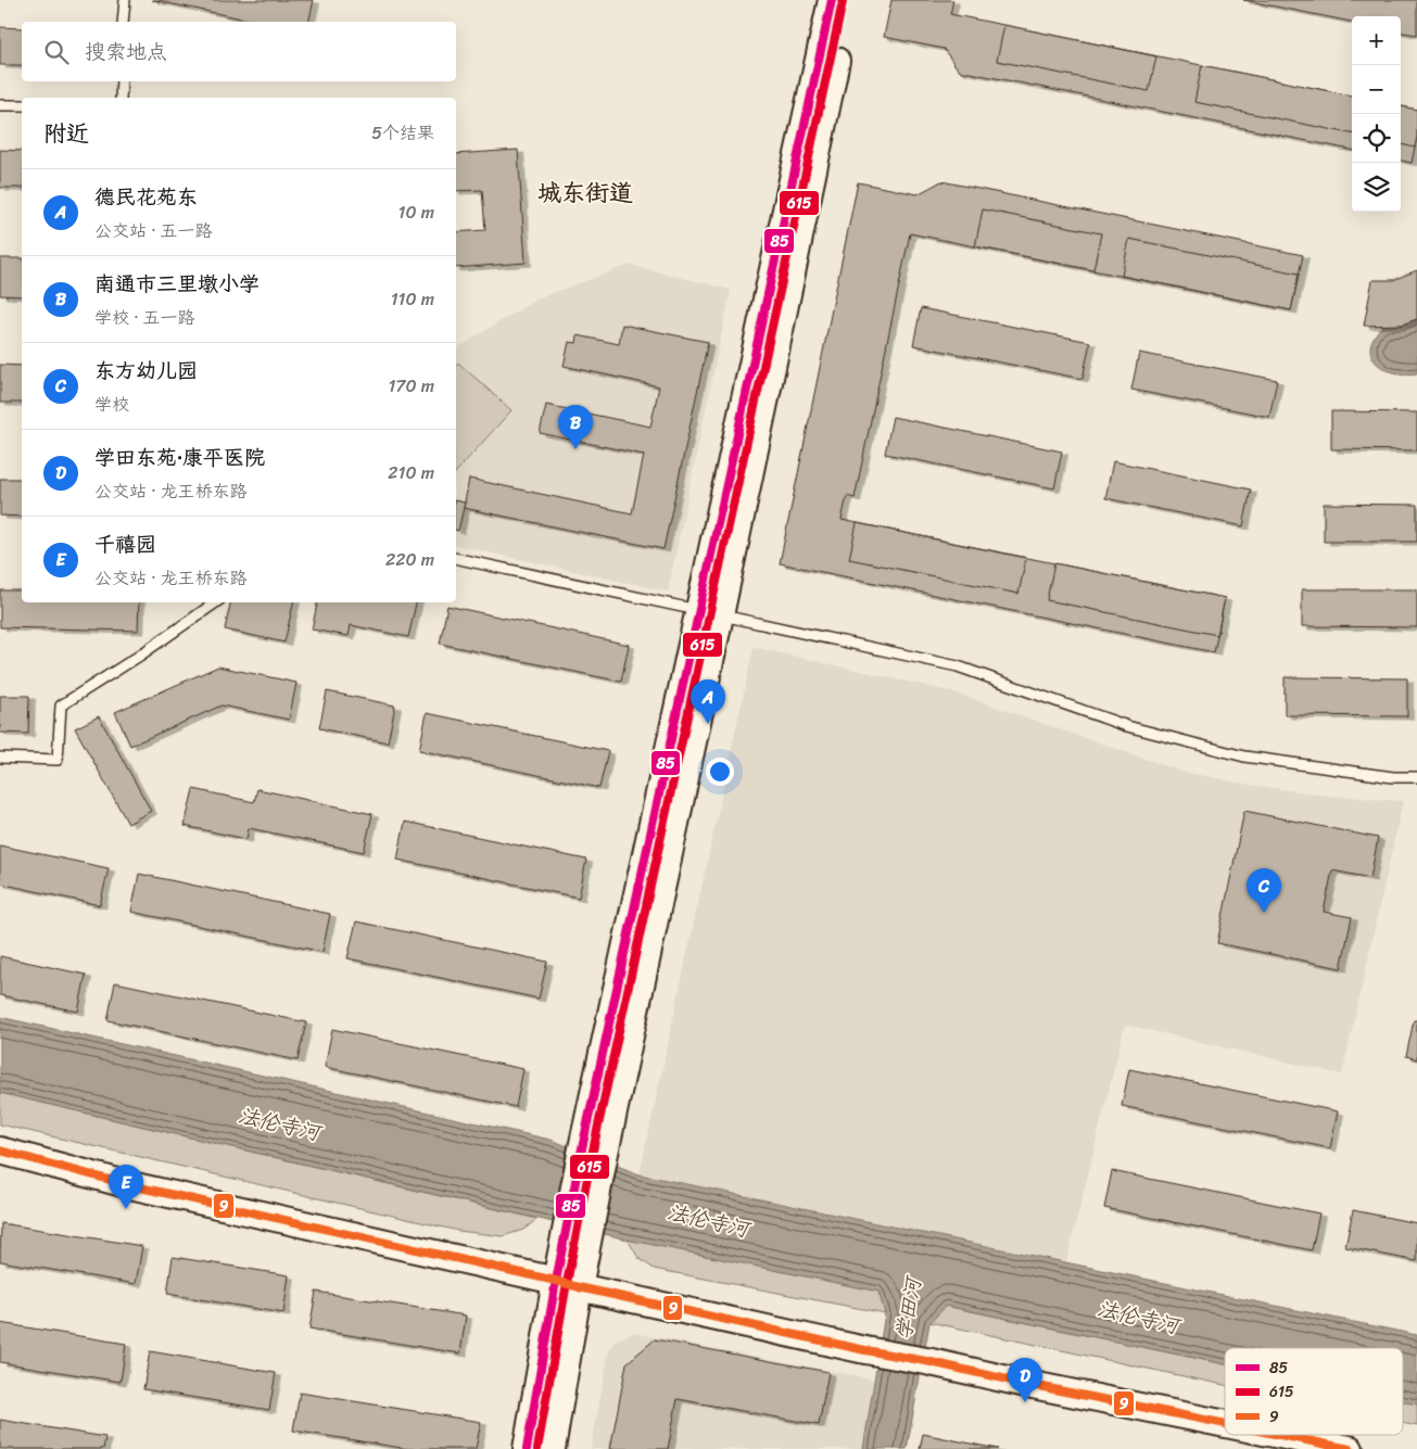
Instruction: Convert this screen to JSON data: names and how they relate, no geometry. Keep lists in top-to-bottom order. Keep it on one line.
{"districts":["城东街道"],"water":["法伦寺河","学田河"],"lines":["transit line 85","transit line 615","transit line 9"],"legend":["85","615","9"],"page":{"map_buttons":["+","−"],"search":"搜索地点","heading":["附近","5个结果"],"list":[{"mark":"A","name":"德民花苑东","note":"公交站 · 五一路","value":"10 m"},{"mark":"B","name":"南通市三里墩小学","note":"学校 · 五一路","value":"110 m"},{"mark":"C","name":"东方幼儿园","note":"学校","value":"170 m"},{"mark":"D","name":"学田东苑·康平医院","note":"公交站 · 龙王桥东路","value":"210 m"},{"mark":"E","name":"千禧园","note":"公交站 · 龙王桥东路","value":"220 m"}],"pins":["B","A","C","E","D"]}}
